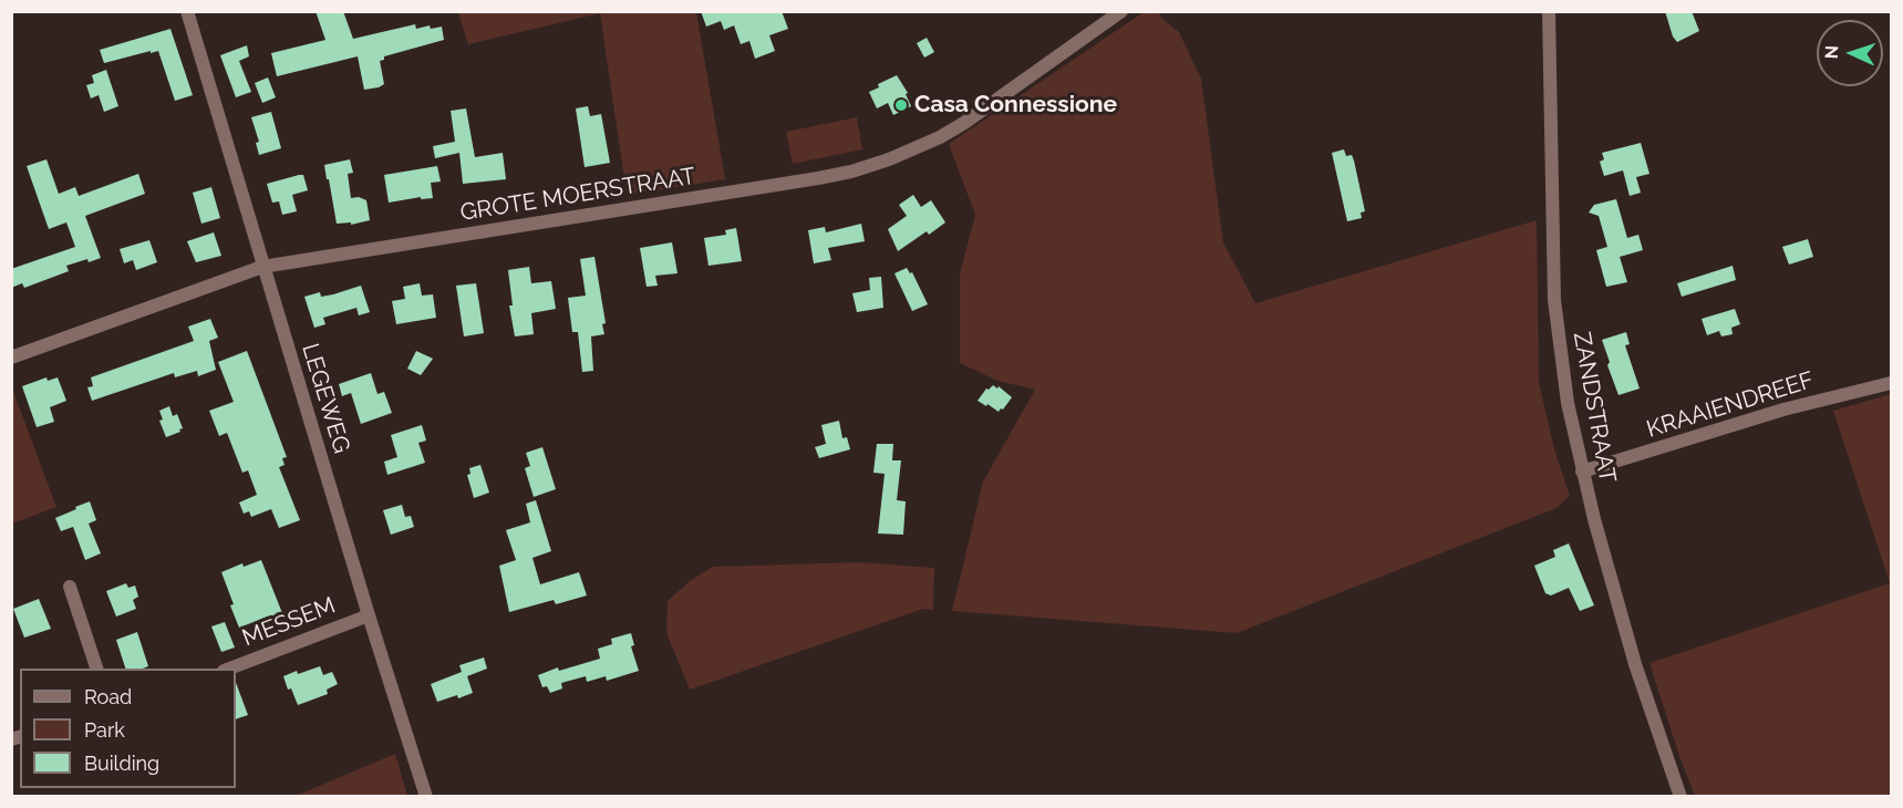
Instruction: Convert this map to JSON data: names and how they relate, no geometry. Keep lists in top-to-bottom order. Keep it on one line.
{"streets":{"street":["GROTE MOERSTRAAT","LEGEWEG","KRAAIENDREEF","ZANDSTRAAT","MESSEM"]},"crossings":[["GROTE MOERSTRAAT","LEGEWEG"],["LEGEWEG","MESSEM"],["KRAAIENDREEF","ZANDSTRAAT"]],"places":["Casa Connessione"],"legend":["Road","Park","Building"],"north":"left"}
